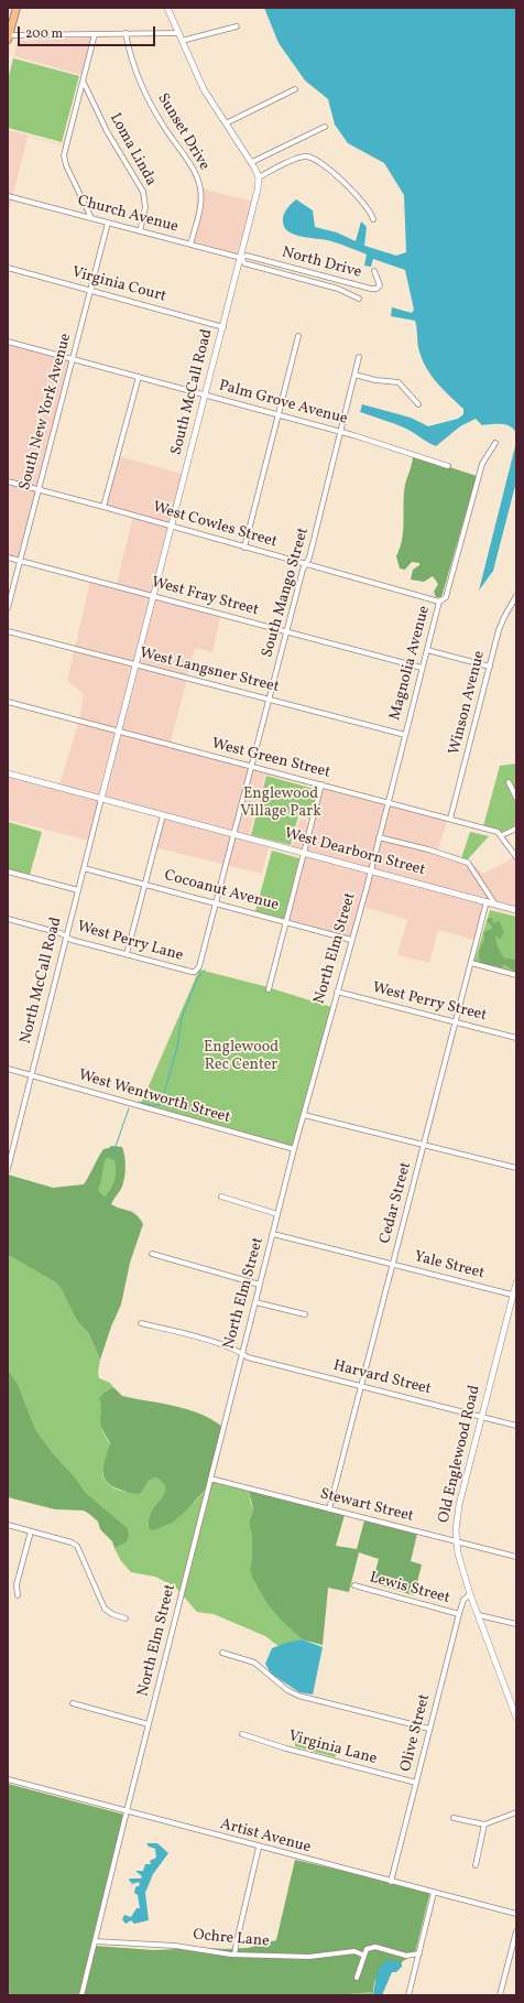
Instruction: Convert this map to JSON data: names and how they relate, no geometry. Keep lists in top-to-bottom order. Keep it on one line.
{"streets":{"street":["Sunset Drive","Loma Linda","Church Avenue","North Drive","Virginia Court","South McCall Road","Palm Grove Avenue","South New York Avenue","West Cowles Street","South Mango Street","West Fray Street","Magnolia Avenue","West Langsner Street","Winson Avenue","West Green Street","West Dearborn Street","Cocoanut Avenue","West Perry Lane","North Elm Street","North McCall Road","West Perry Street","West Wentworth Street","Cedar Street","Yale Street","Harvard Street","Old Englewood Road","Stewart Street","Lewis Street","Olive Street","Virginia Lane","Artist Avenue","Ochre Lane"]},"crossings":[["Sunset Drive","Church Avenue"],["Loma Linda","Church Avenue"],["Church Avenue","North Drive"],["Church Avenue","South McCall Road"],["Church Avenue","South New York Avenue"],["North Drive","South McCall Road"],["Virginia Court","South McCall Road"],["Virginia Court","South New York Avenue"],["South McCall Road","Palm Grove Avenue"],["South McCall Road","West Cowles Street"],["South McCall Road","West Fray Street"],["South McCall Road","West Langsner Street"],["South McCall Road","West Green Street"],["South McCall Road","West Dearborn Street"],["South McCall Road","North McCall Road"],["Palm Grove Avenue","South New York Avenue"],["Palm Grove Avenue","South Mango Street"],["South New York Avenue","West Cowles Street"],["South New York Avenue","West Fray Street"],["West Cowles Street","South Mango Street"],["West Cowles Street","Magnolia Avenue"],["South Mango Street","West Fray Street"],["South Mango Street","West Langsner Street"],["South Mango Street","West Green Street"],["South Mango Street","West Dearborn Street"],["South Mango Street","Cocoanut Avenue"],["South Mango Street","West Perry Lane"],["West Fray Street","Magnolia Avenue"],["Magnolia Avenue","West Langsner Street"],["Magnolia Avenue","West Green Street"],["Magnolia Avenue","West Dearborn Street"],["Magnolia Avenue","North Elm Street"],["Winson Avenue","West Green Street"],["West Dearborn Street","North Elm Street"],["West Dearborn Street","North McCall Road"],["West Dearborn Street","Cedar Street"],["Cocoanut Avenue","North Elm Street"],["Cocoanut Avenue","North McCall Road"],["West Perry Lane","North McCall Road"],["North Elm Street","West Perry Street"],["North Elm Street","West Wentworth Street"],["North Elm Street","Yale Street"],["North Elm Street","Harvard Street"],["North Elm Street","Stewart Street"],["North Elm Street","Artist Avenue"],["North Elm Street","Ochre Lane"],["North McCall Road","West Wentworth Street"],["West Perry Street","Cedar Street"],["Cedar Street","Yale Street"],["Cedar Street","Harvard Street"],["Cedar Street","Stewart Street"],["Yale Street","Old Englewood Road"],["Harvard Street","Old Englewood Road"],["Old Englewood Road","Stewart Street"],["Old Englewood Road","Olive Street"],["Lewis Street","Olive Street"],["Olive Street","Virginia Lane"],["Olive Street","Artist Avenue"]],"parks":["Englewood Village Park","Englewood Rec Center"],"scale_bar":"200 m"}
